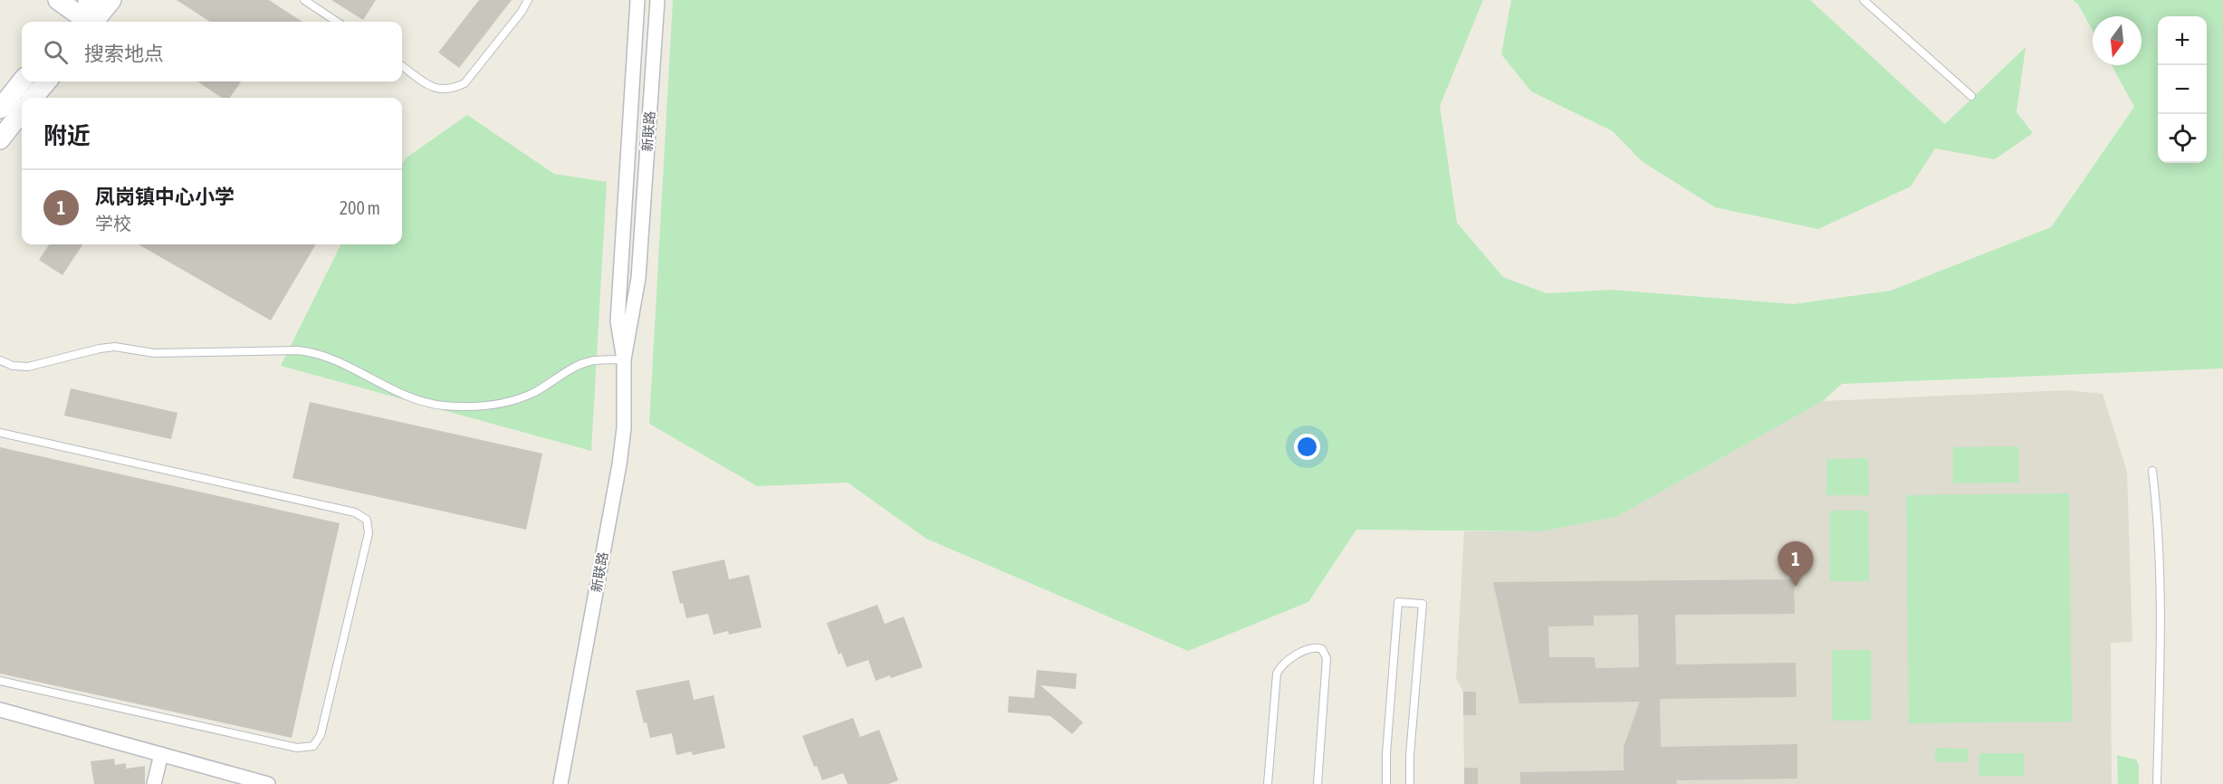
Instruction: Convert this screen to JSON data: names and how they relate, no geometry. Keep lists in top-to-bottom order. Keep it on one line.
{"streets":{"street":["新联路"]},"north":"bottom","page":{"map_buttons":["+","−"],"search":"搜索地点","heading":"附近","list":[{"mark":"1","name":"凤岗镇中心小学","note":"学校","value":"200 m"}],"pins":"1"}}
